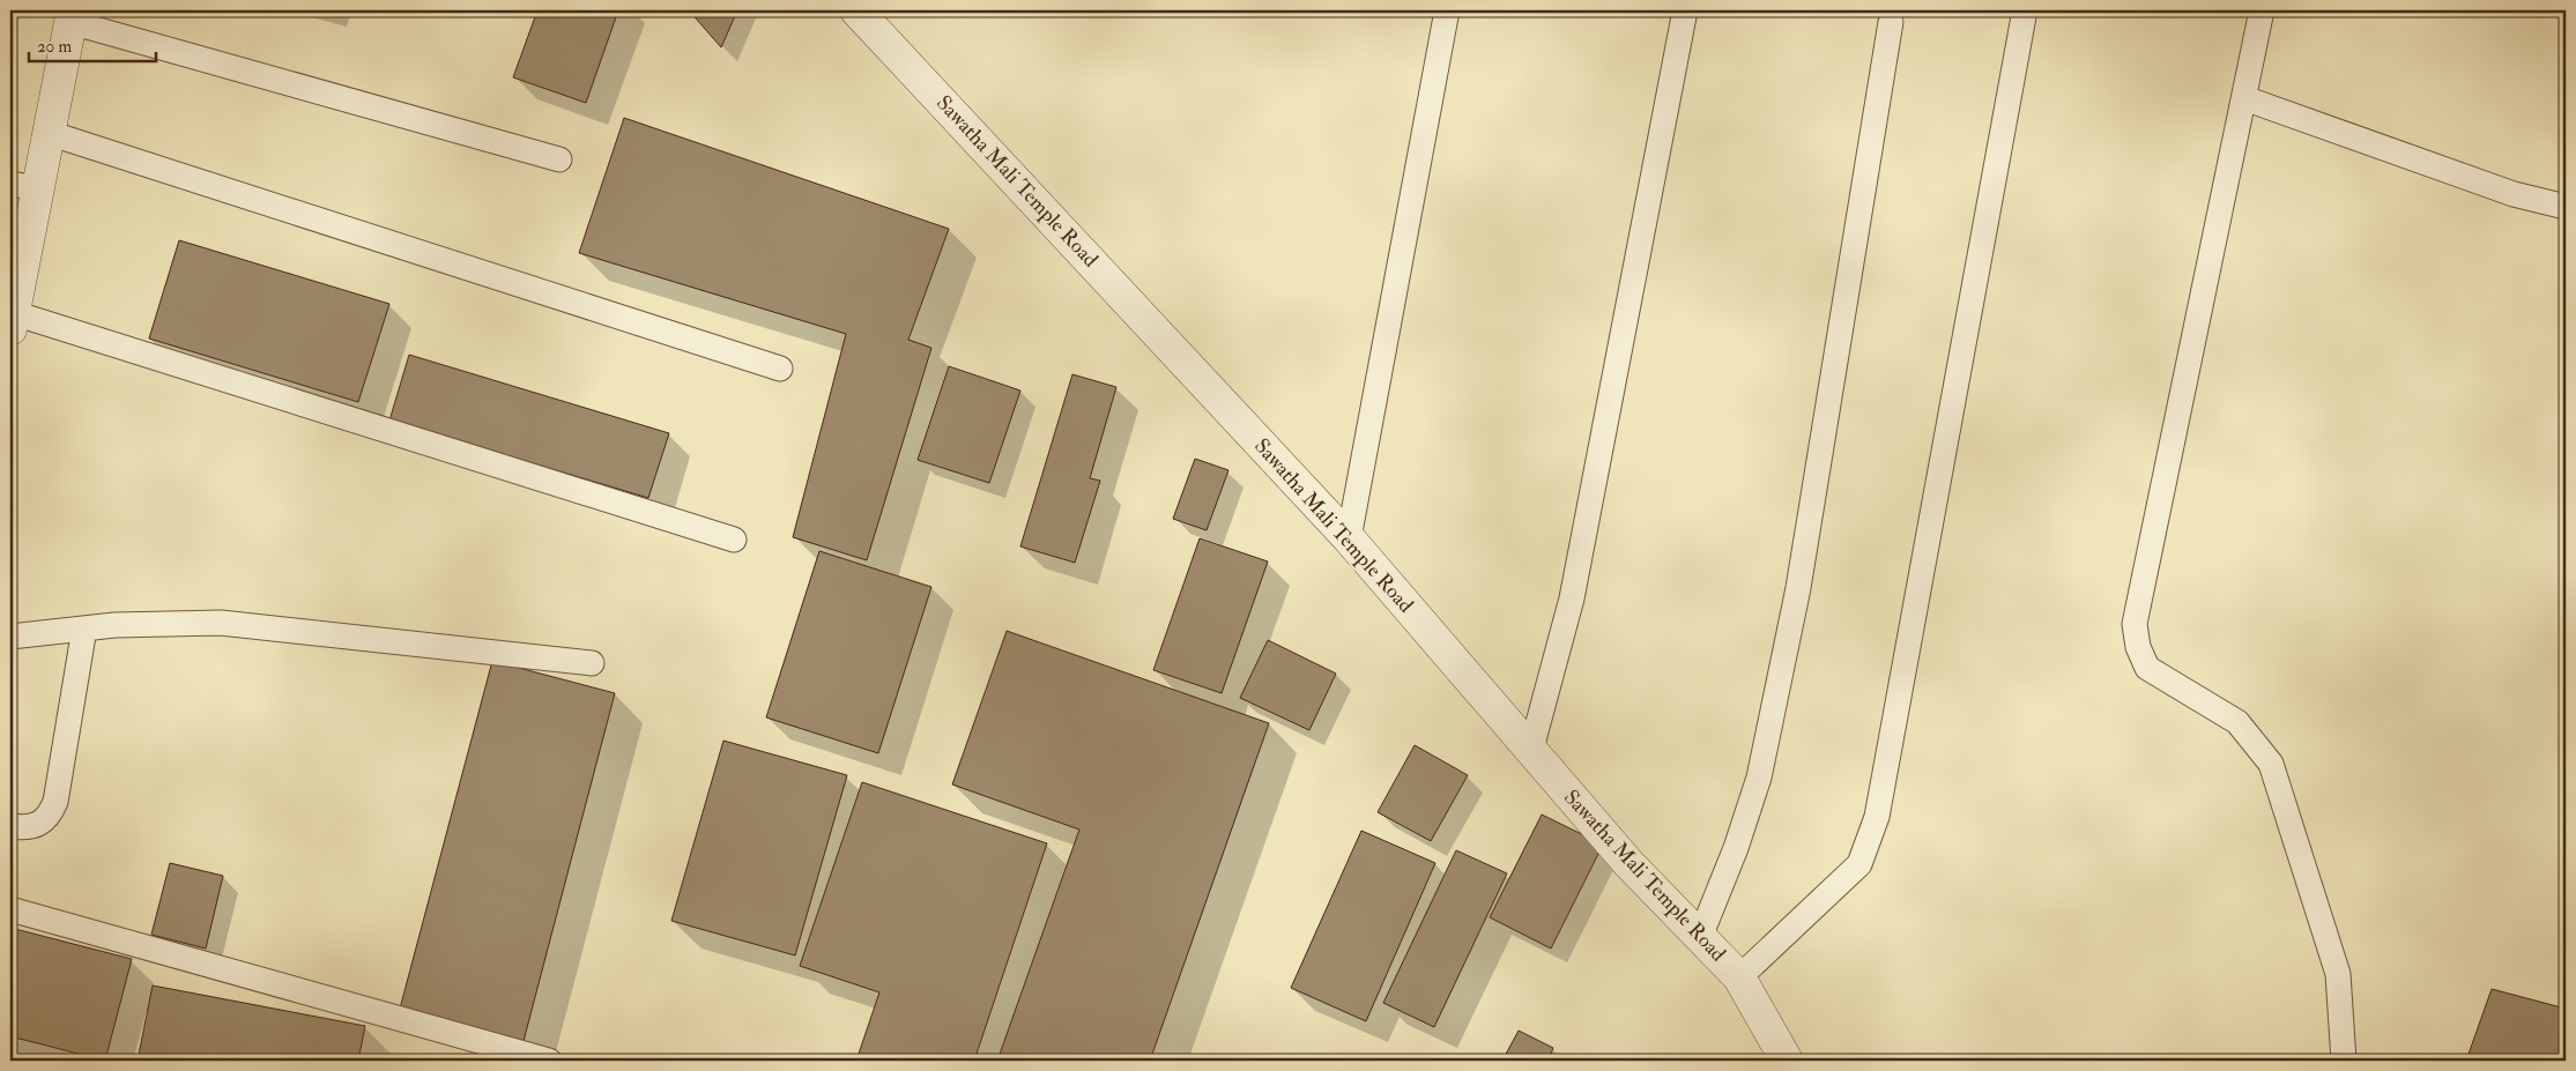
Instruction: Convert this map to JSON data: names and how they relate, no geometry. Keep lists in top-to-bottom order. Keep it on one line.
{"streets":{"street":["Sawatha Mali Temple Road"]},"scale_bar":"20 m"}
